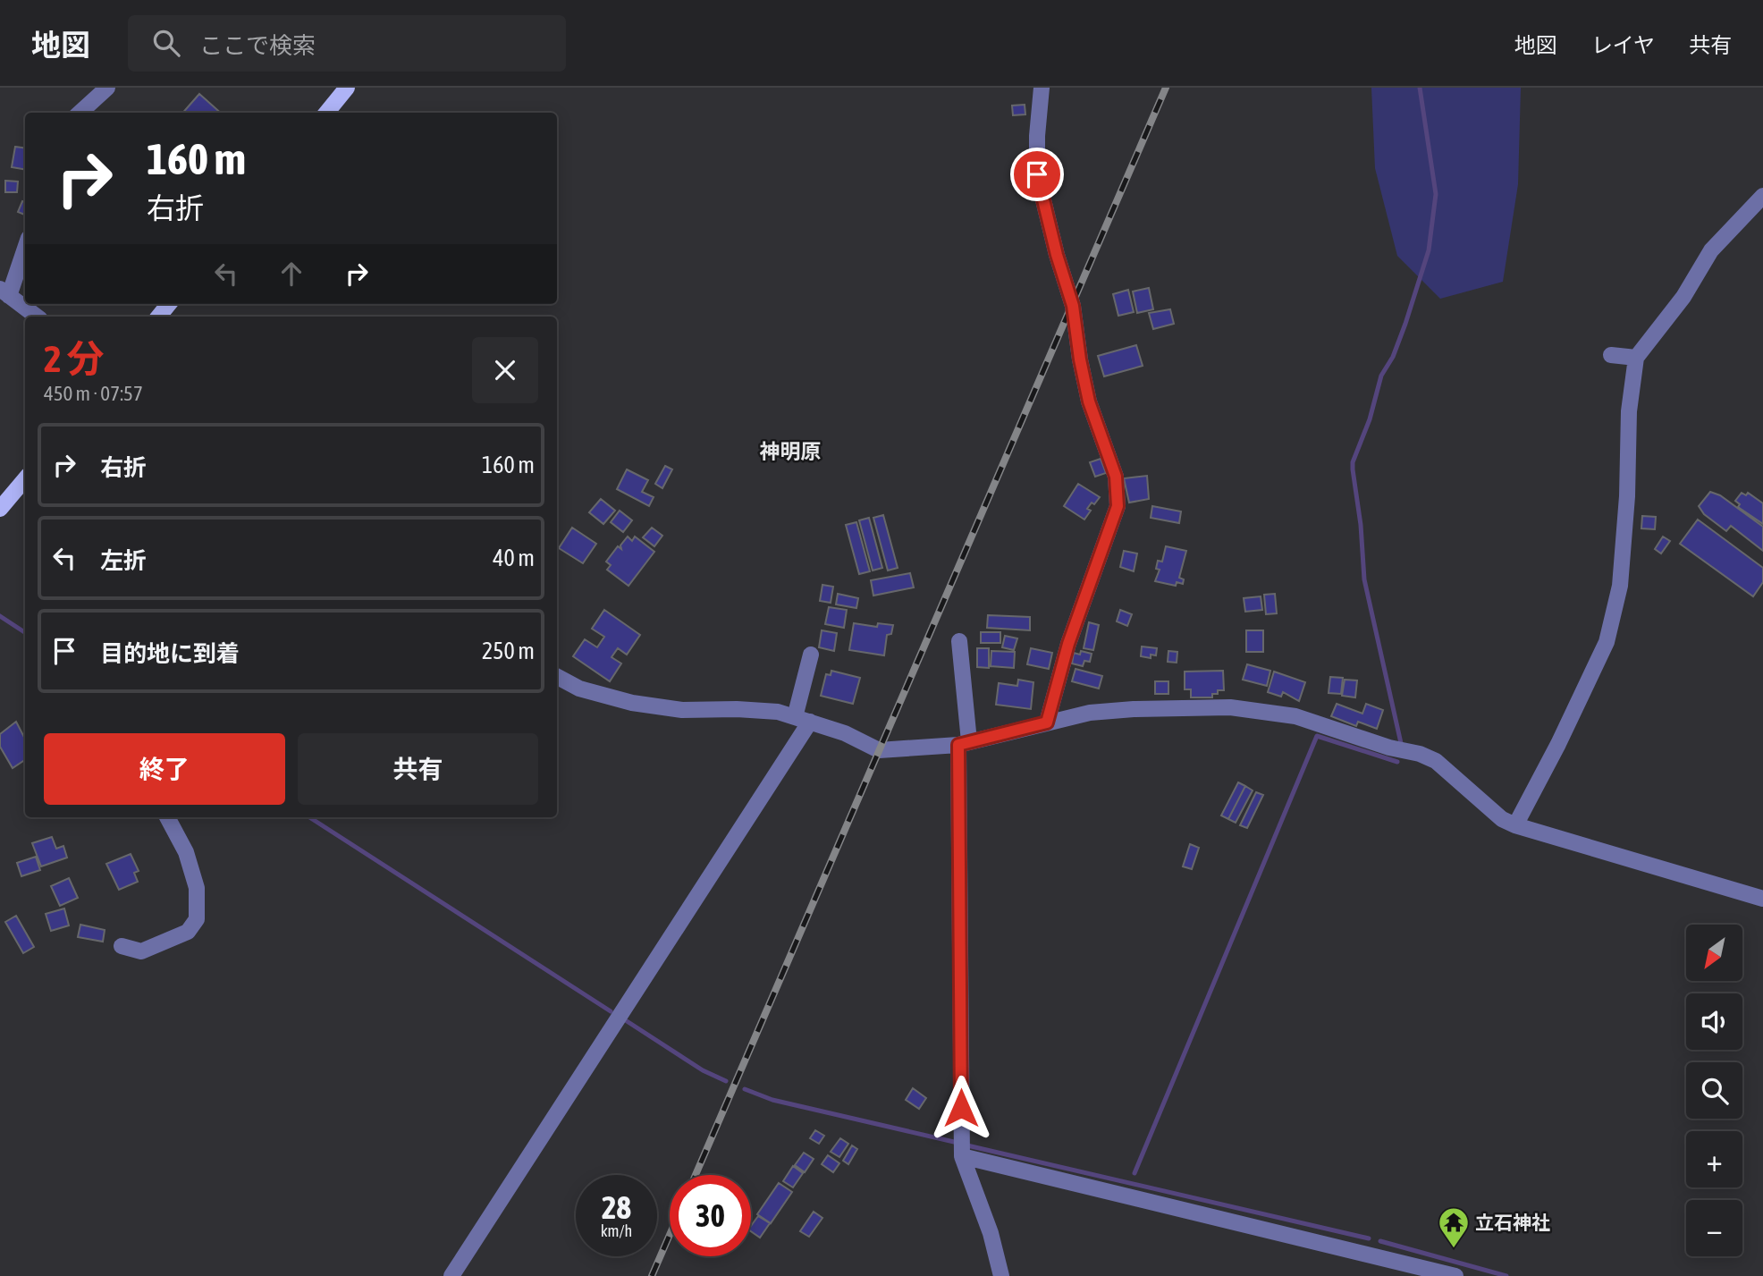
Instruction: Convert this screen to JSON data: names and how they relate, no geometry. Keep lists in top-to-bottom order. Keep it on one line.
{"districts":["神明原"],"places":{"temple":["立石神社"]},"north":"bottom left","page":{"header":"地図","search":"ここで検索","nav":["地図","レイヤ","共有"],"turn":["160 m","右折"],"heading":["2 分","450 m · 07:57"],"list":[{"name":"右折","value":"160 m"},{"name":"左折","value":"40 m"},{"name":"目的地に到着","value":"250 m"}],"buttons":["終了","共有"],"map_buttons":["+","−"],"speed":"28 km/h","limit":"30"}}
